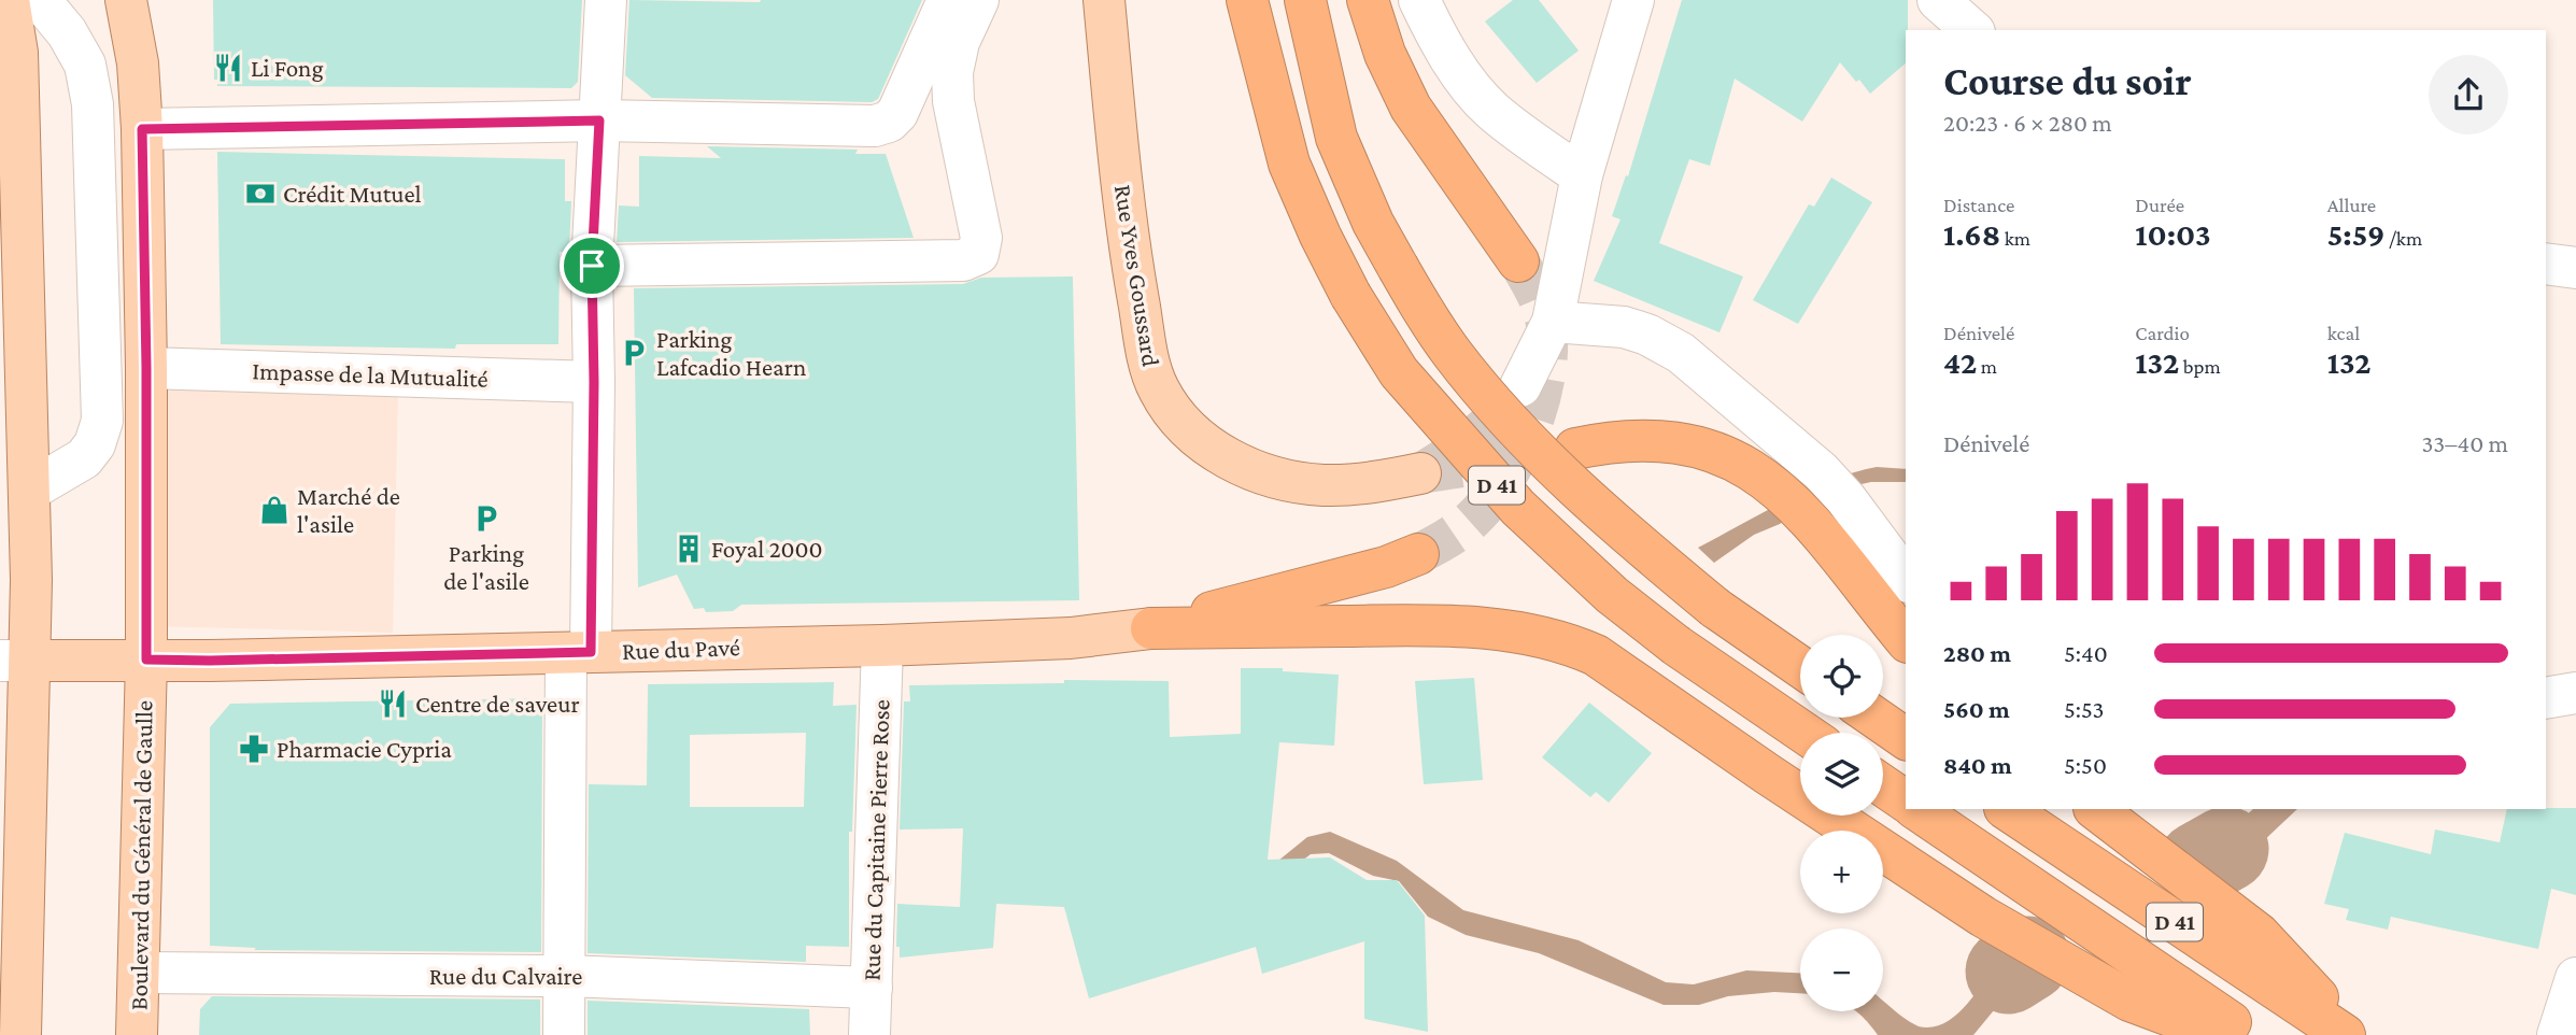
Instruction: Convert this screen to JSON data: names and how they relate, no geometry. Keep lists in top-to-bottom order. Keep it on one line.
{"streets":{"highway":["D 41"],"main road":["Rue Yves Goussard","Rue du Pavé","Boulevard du Général de Gaulle"],"street":["Impasse de la Mutualité","Rue du Capitaine Pierre Rose","Rue du Calvaire"]},"crossings":[["Impasse de la Mutualité","Boulevard du Général de Gaulle"],["Rue du Pavé","Rue du Capitaine Pierre Rose"],["Rue du Pavé","Boulevard du Général de Gaulle"],["Rue du Capitaine Pierre Rose","Rue du Calvaire"],["Boulevard du Général de Gaulle","Rue du Calvaire"]],"places":{"restaurant":["Li Fong","Centre de saveur"],"bank":["Crédit Mutuel"],"parking":["Parking Lafcadio Hearn","Parking de l'asile"],"shop":["Marché de l'asile"],"building":["Foyal 2000"],"pharmacy":["Pharmacie Cypria"]},"page":{"heading":["Course du soir","20:23 · 6 × 280 m"],"stats":[["Distance","1.68 km"],["Durée","10:03"],["Allure","5:59 /km"],["Dénivelé","42 m"],["Cardio","132 bpm"],["kcal","132"]],"chart":["Dénivelé","33–40 m"],"list":[{"name":"280 m","note":"5:40"},{"name":"560 m","note":"5:53"},{"name":"840 m","note":"5:50"}],"map_buttons":["+","−"]}}
